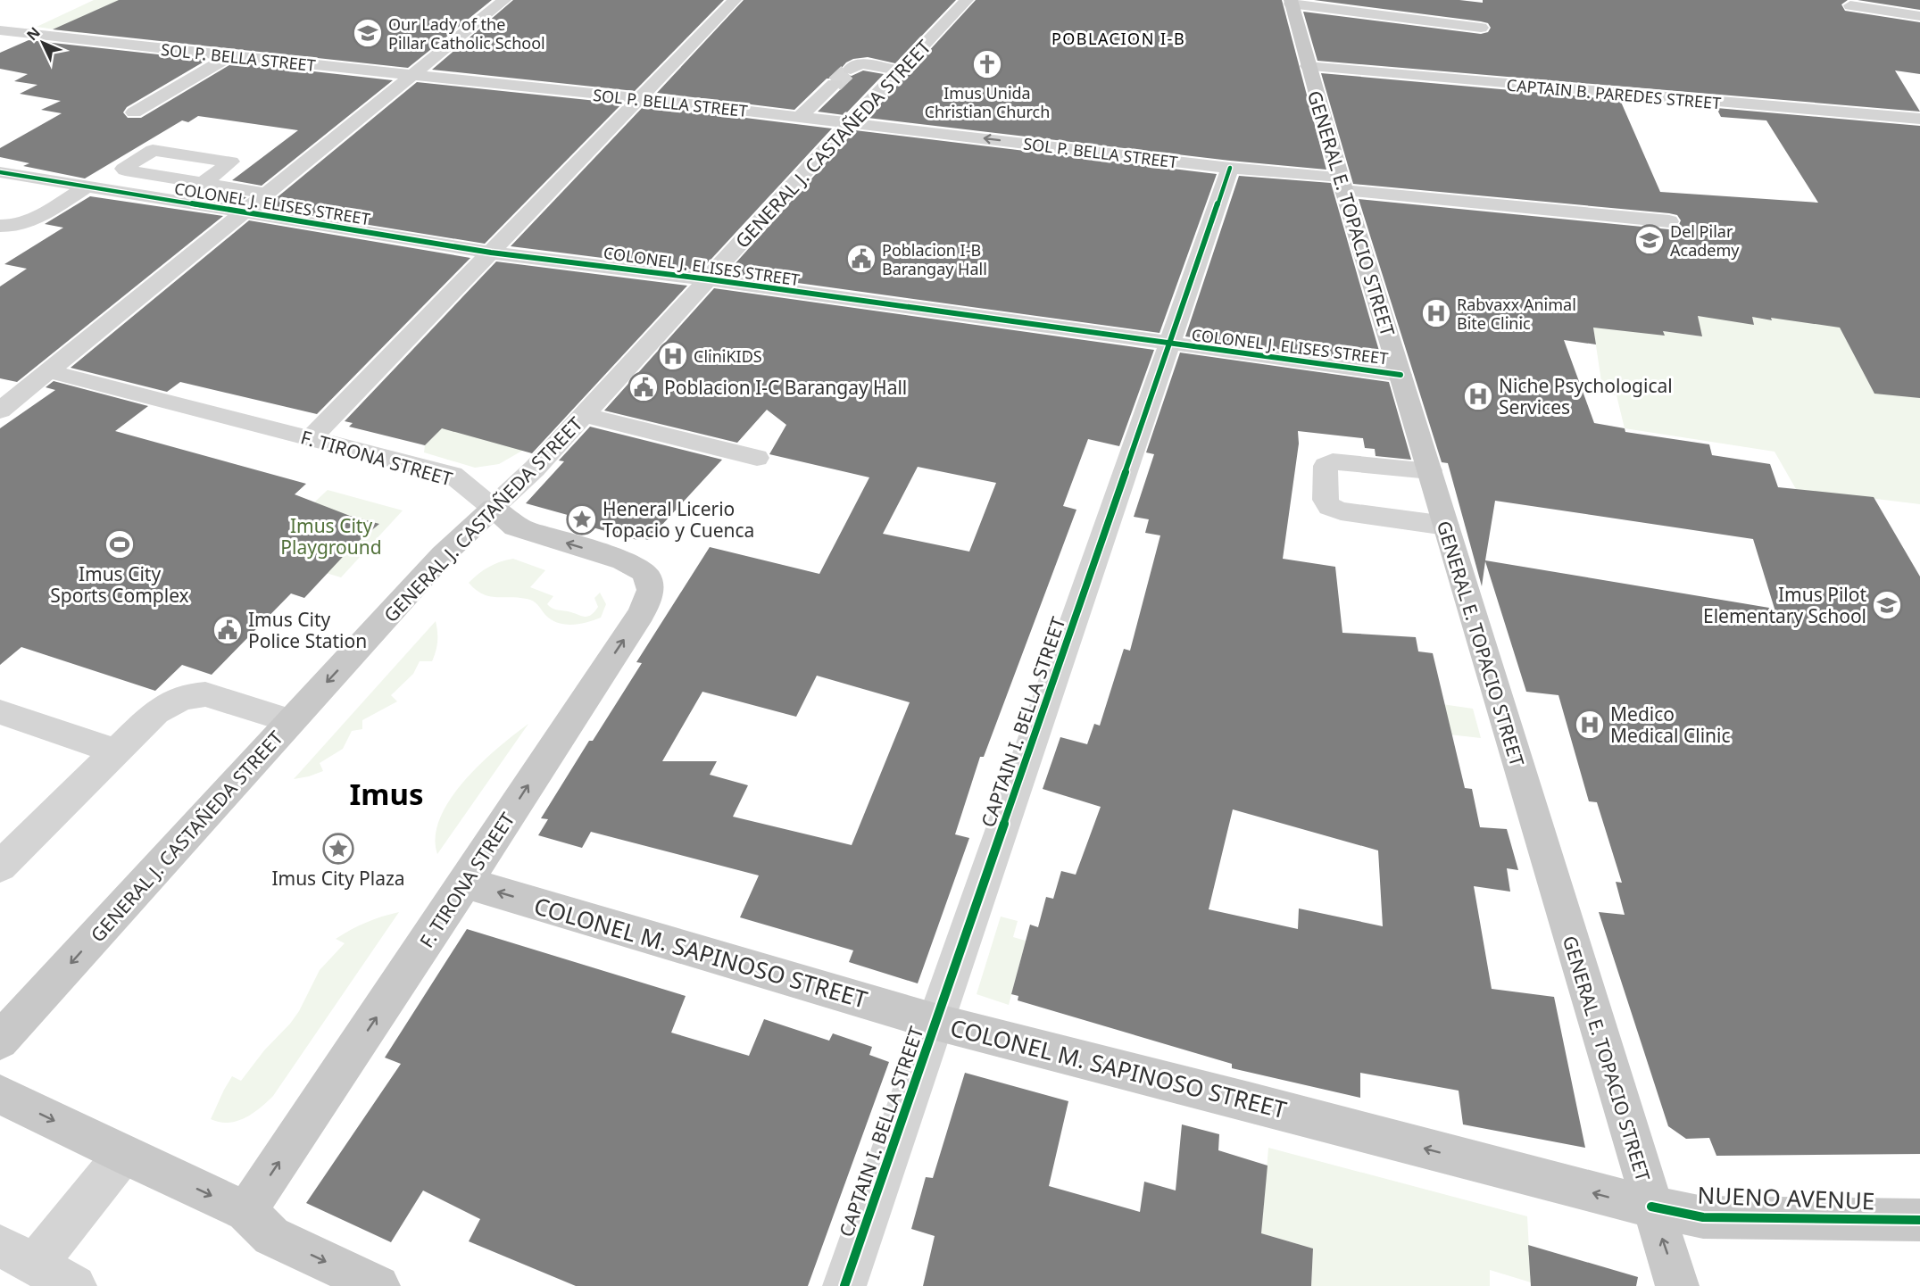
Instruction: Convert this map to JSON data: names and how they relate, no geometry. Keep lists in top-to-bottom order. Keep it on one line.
{"streets":{"main road":["GENERAL J. CASTAÑEDA STREET","GENERAL E. TOPACIO STREET","F. TIRONA STREET","COLONEL M. SAPINOSO STREET","NUENO AVENUE"],"street":["SOL P. BELLA STREET","CAPTAIN B. PAREDES STREET","COLONEL J. ELISES STREET","CAPTAIN I. BELLA STREET"]},"crossings":[["SOL P. BELLA STREET","GENERAL J. CASTAÑEDA STREET"],["SOL P. BELLA STREET","GENERAL E. TOPACIO STREET"],["SOL P. BELLA STREET","CAPTAIN I. BELLA STREET"],["CAPTAIN B. PAREDES STREET","GENERAL E. TOPACIO STREET"],["GENERAL J. CASTAÑEDA STREET","COLONEL J. ELISES STREET"],["GENERAL J. CASTAÑEDA STREET","F. TIRONA STREET"],["COLONEL J. ELISES STREET","GENERAL E. TOPACIO STREET"],["COLONEL J. ELISES STREET","CAPTAIN I. BELLA STREET"],["GENERAL E. TOPACIO STREET","COLONEL M. SAPINOSO STREET"],["GENERAL E. TOPACIO STREET","NUENO AVENUE"],["F. TIRONA STREET","COLONEL M. SAPINOSO STREET"],["CAPTAIN I. BELLA STREET","COLONEL M. SAPINOSO STREET"],["COLONEL M. SAPINOSO STREET","NUENO AVENUE"]],"one_way":["F. TIRONA STREET","COLONEL M. SAPINOSO STREET"],"districts":["POBLACION I-B","Imus"],"parks":["Imus City Playground"],"places":{"school or university":["Our Lady of the Pillar Catholic School","Del Pilar Academy","Imus Pilot Elementary School"],"church":["Imus Unida Christian Church"],"public building":["Poblacion I-B Barangay Hall","Poblacion I-C Barangay Hall","Imus City Police Station"],"hospital":["Rabvaxx Animal Bite Clinic","CliniKIDS","Niche Psychological Services","Medico Medical Clinic"],"place":["Heneral Licerio Topacio y Cuenca","Imus City Plaza"],"sports":["Imus City Sports Complex"]},"north":"top left"}
